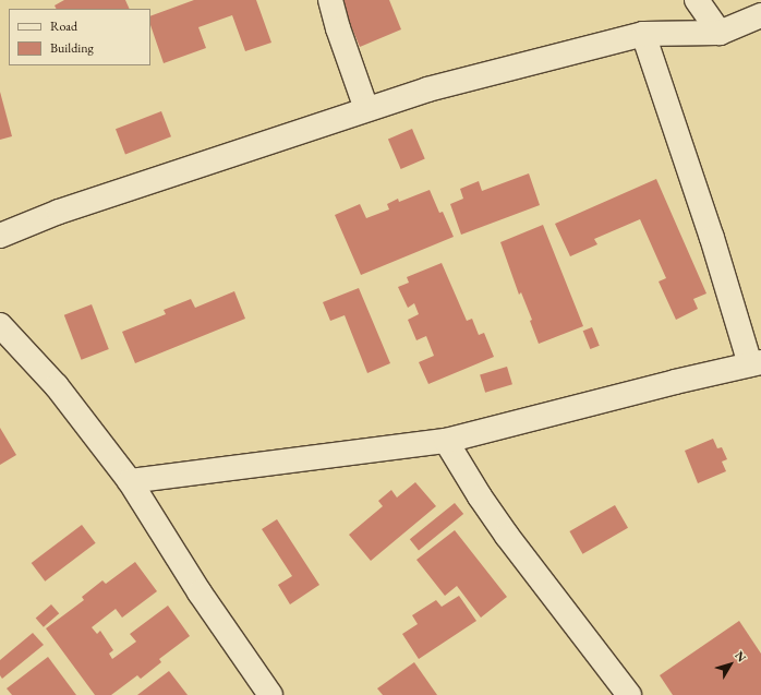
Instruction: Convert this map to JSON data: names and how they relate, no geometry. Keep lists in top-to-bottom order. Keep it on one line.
{"legend":["Road","Building"],"north":"top right"}
